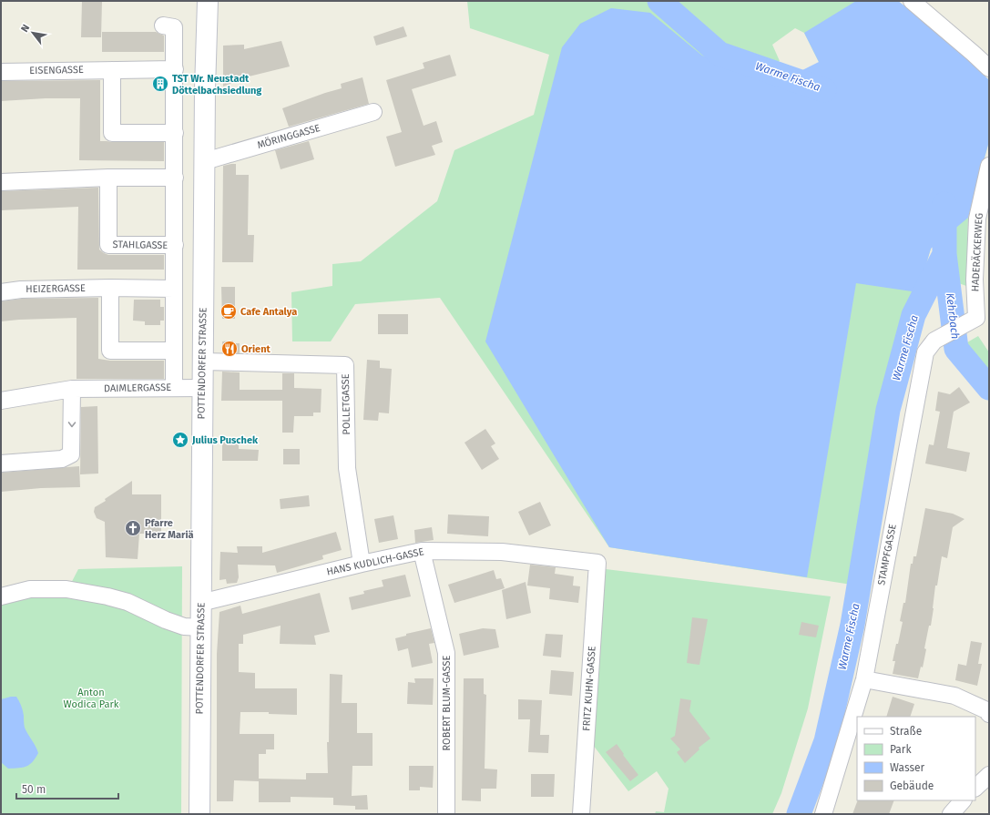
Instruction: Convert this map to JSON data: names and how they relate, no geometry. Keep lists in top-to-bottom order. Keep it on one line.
{"streets":{"main road":["POTTENDORFER STRASSE"],"street":["EISENGASSE","MÖRINGGASSE","STAHLGASSE","HADERÄCKERWEG","HEIZERGASSE","DAIMLERGASSE","POLLETGASSE","STAMPFGASSE","HANS KUDLICH-GASSE","FRITZ KUHN-GASSE","ROBERT BLUM-GASSE"]},"crossings":[["MÖRINGGASSE","POTTENDORFER STRASSE"],["HADERÄCKERWEG","STAMPFGASSE"],["POTTENDORFER STRASSE","DAIMLERGASSE"],["POTTENDORFER STRASSE","POLLETGASSE"],["POTTENDORFER STRASSE","HANS KUDLICH-GASSE"],["POLLETGASSE","HANS KUDLICH-GASSE"],["HANS KUDLICH-GASSE","FRITZ KUHN-GASSE"],["HANS KUDLICH-GASSE","ROBERT BLUM-GASSE"]],"water":["Warme Fischa","Kehrbach"],"parks":["Anton Wodica Park"],"places":{"building":["TST Wr. Neustadt Döttelbachsiedlung"],"cafe":["Cafe Antalya"],"restaurant":["Orient"],"place":["Julius Puschek"],"church":["Pfarre Herz Mariä"]},"legend":["Straße","Park","Wasser","Gebäude"],"scale_bar":"50 m","north":"top left"}
